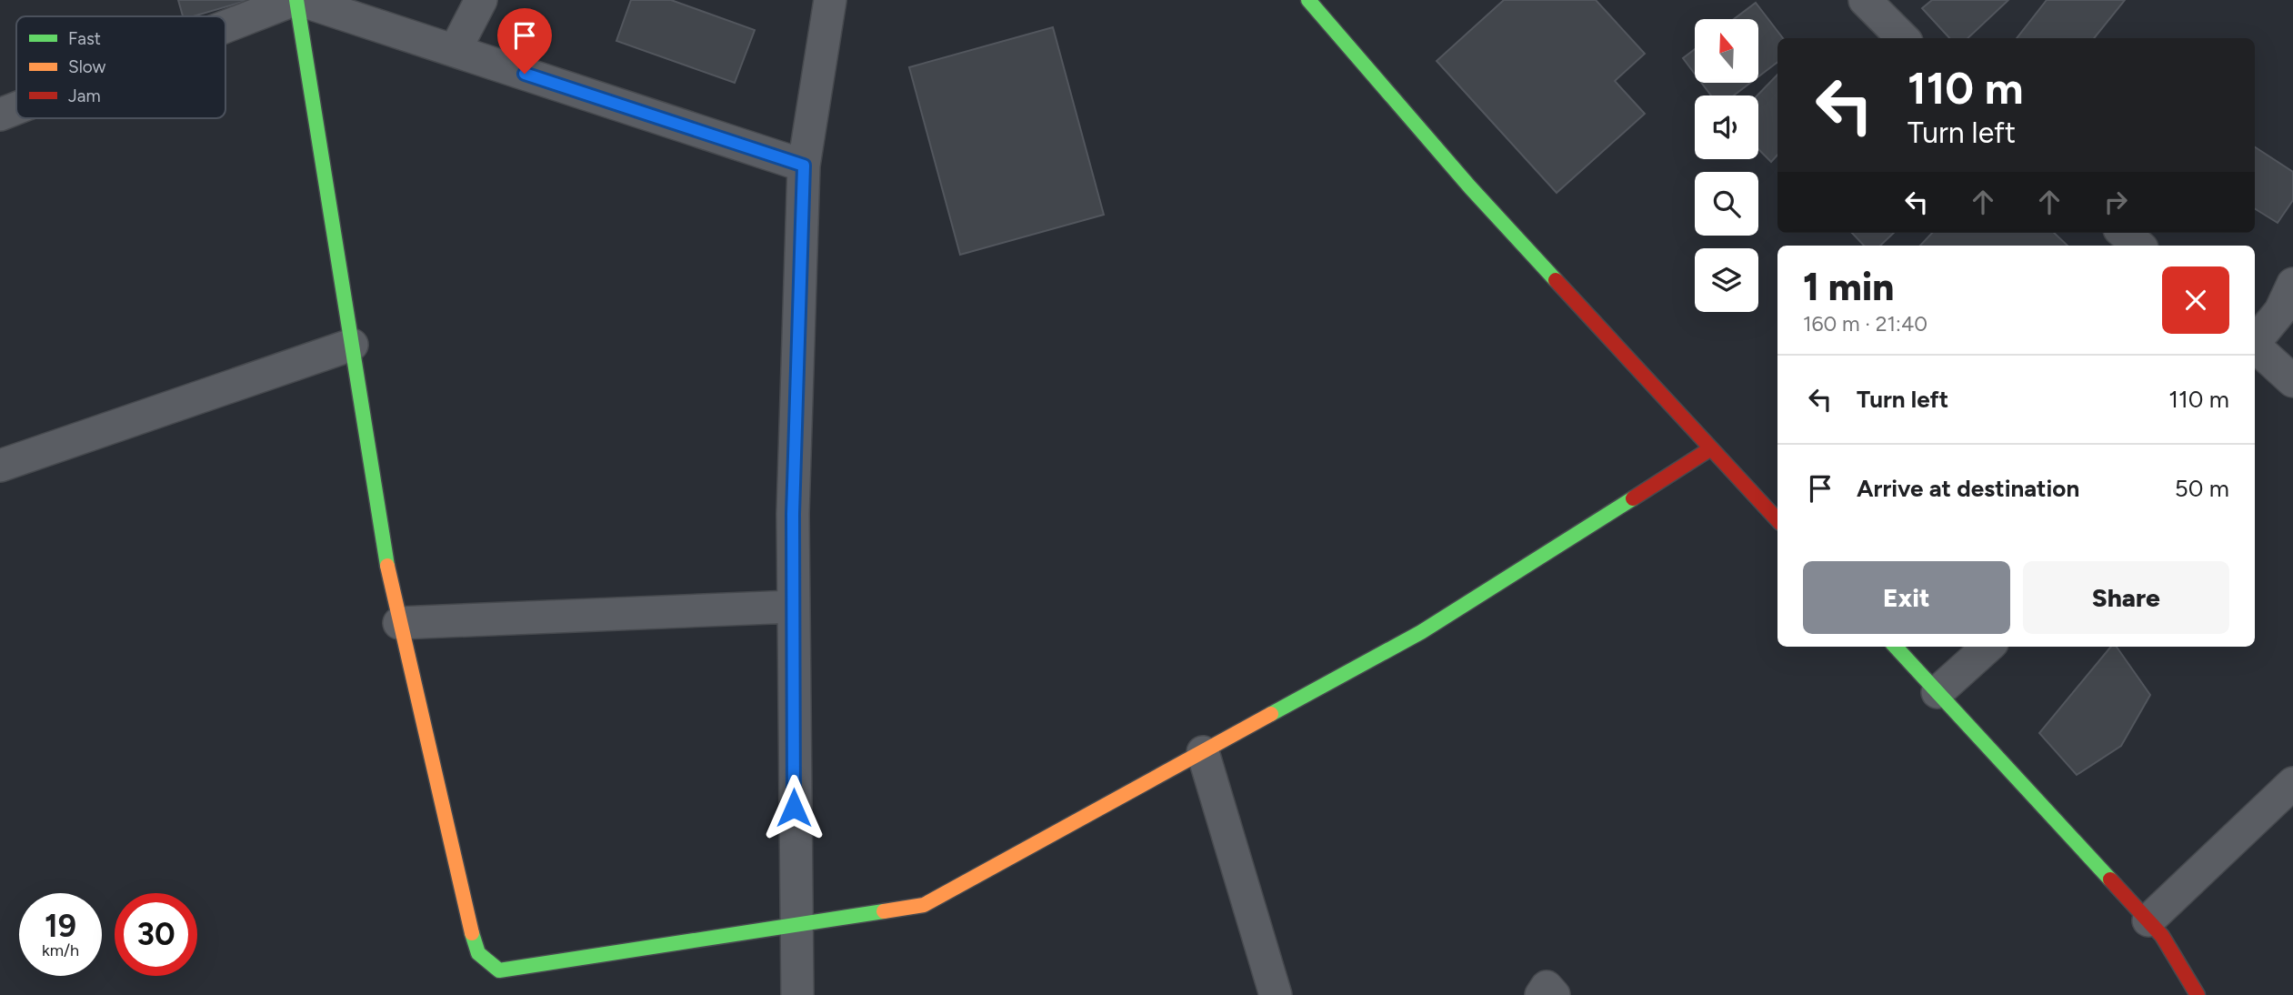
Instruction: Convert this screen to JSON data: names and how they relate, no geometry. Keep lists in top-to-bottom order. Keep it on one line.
{"legend":["Fast","Slow","Jam"],"north":"top","page":{"turn":["110 m","Turn left"],"heading":["1 min","160 m · 21:40"],"list":[{"name":"Turn left","value":"110 m"},{"name":"Arrive at destination","value":"50 m"}],"buttons":["Exit","Share"],"speed":"19 km/h","limit":"30"}}
